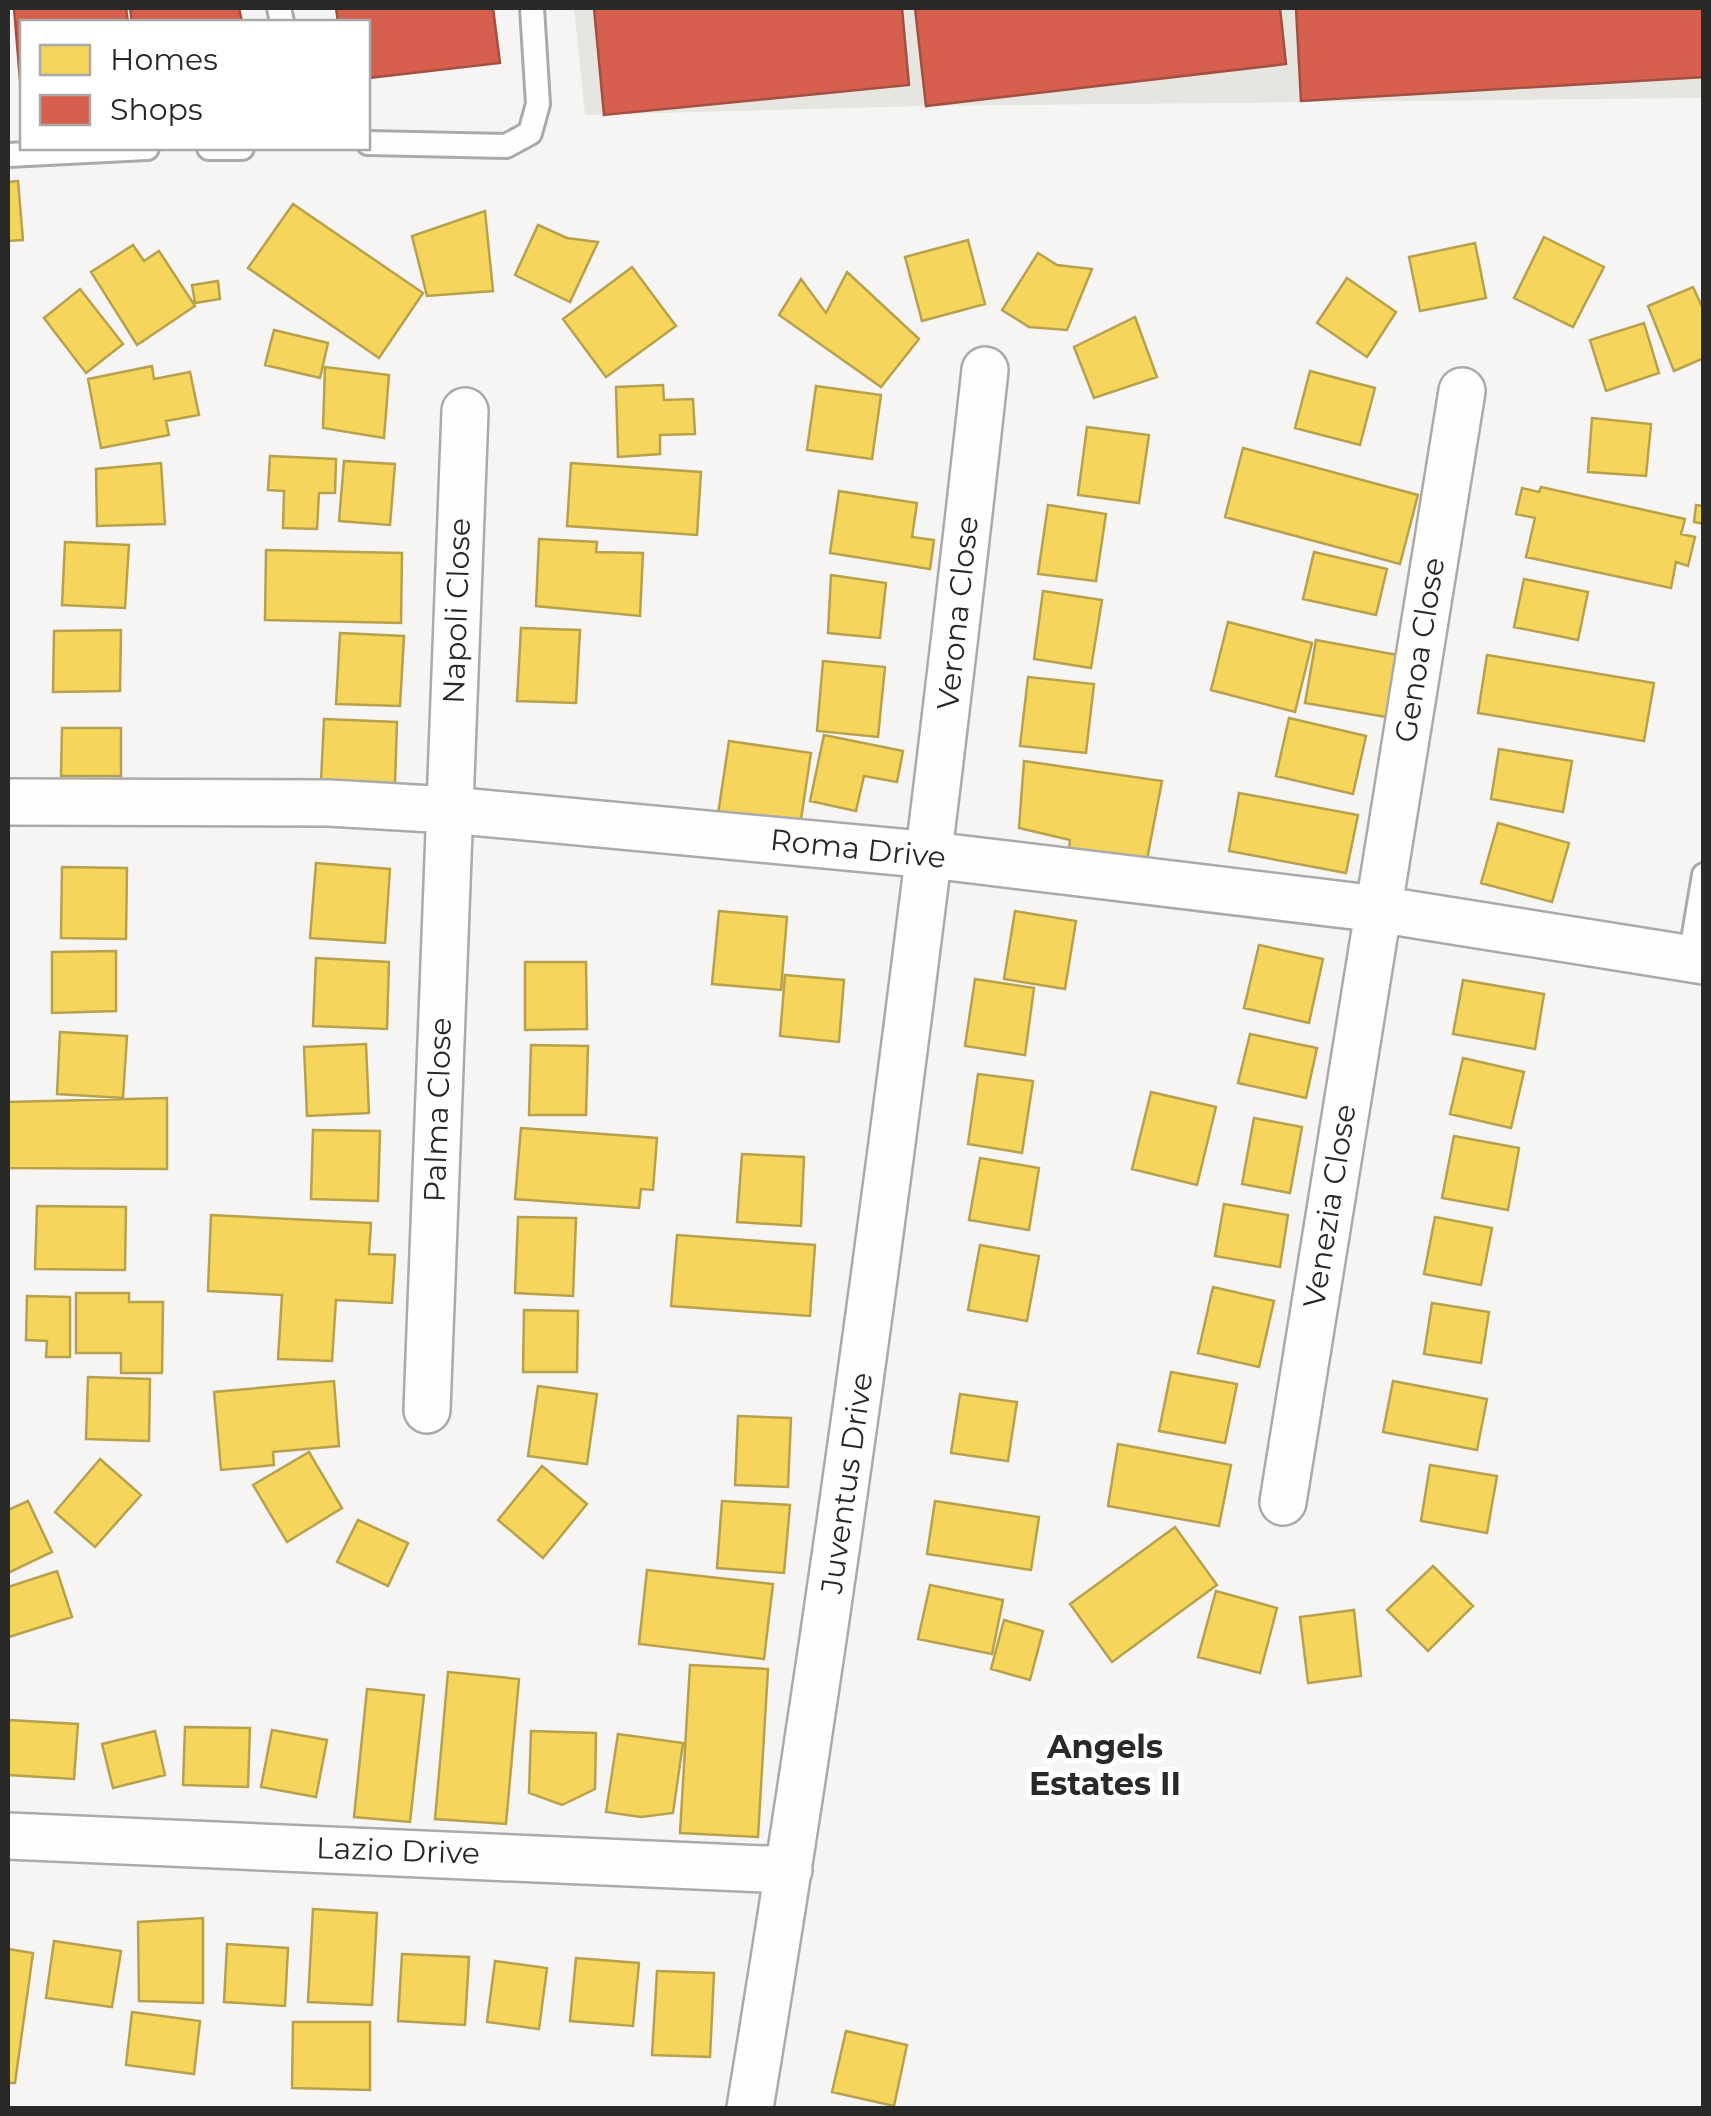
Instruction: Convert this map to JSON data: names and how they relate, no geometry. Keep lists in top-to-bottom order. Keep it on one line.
{"streets":{"street":["Napoli Close","Verona Close","Genoa Close","Roma Drive","Palma Close","Venezia Close","Juventus Drive","Lazio Drive"]},"crossings":[["Napoli Close","Roma Drive"],["Napoli Close","Palma Close"],["Verona Close","Roma Drive"],["Verona Close","Juventus Drive"],["Genoa Close","Roma Drive"],["Genoa Close","Venezia Close"],["Roma Drive","Palma Close"],["Roma Drive","Venezia Close"],["Roma Drive","Juventus Drive"],["Juventus Drive","Lazio Drive"]],"districts":["Angels Estates II"],"legend":["Homes","Shops"]}
